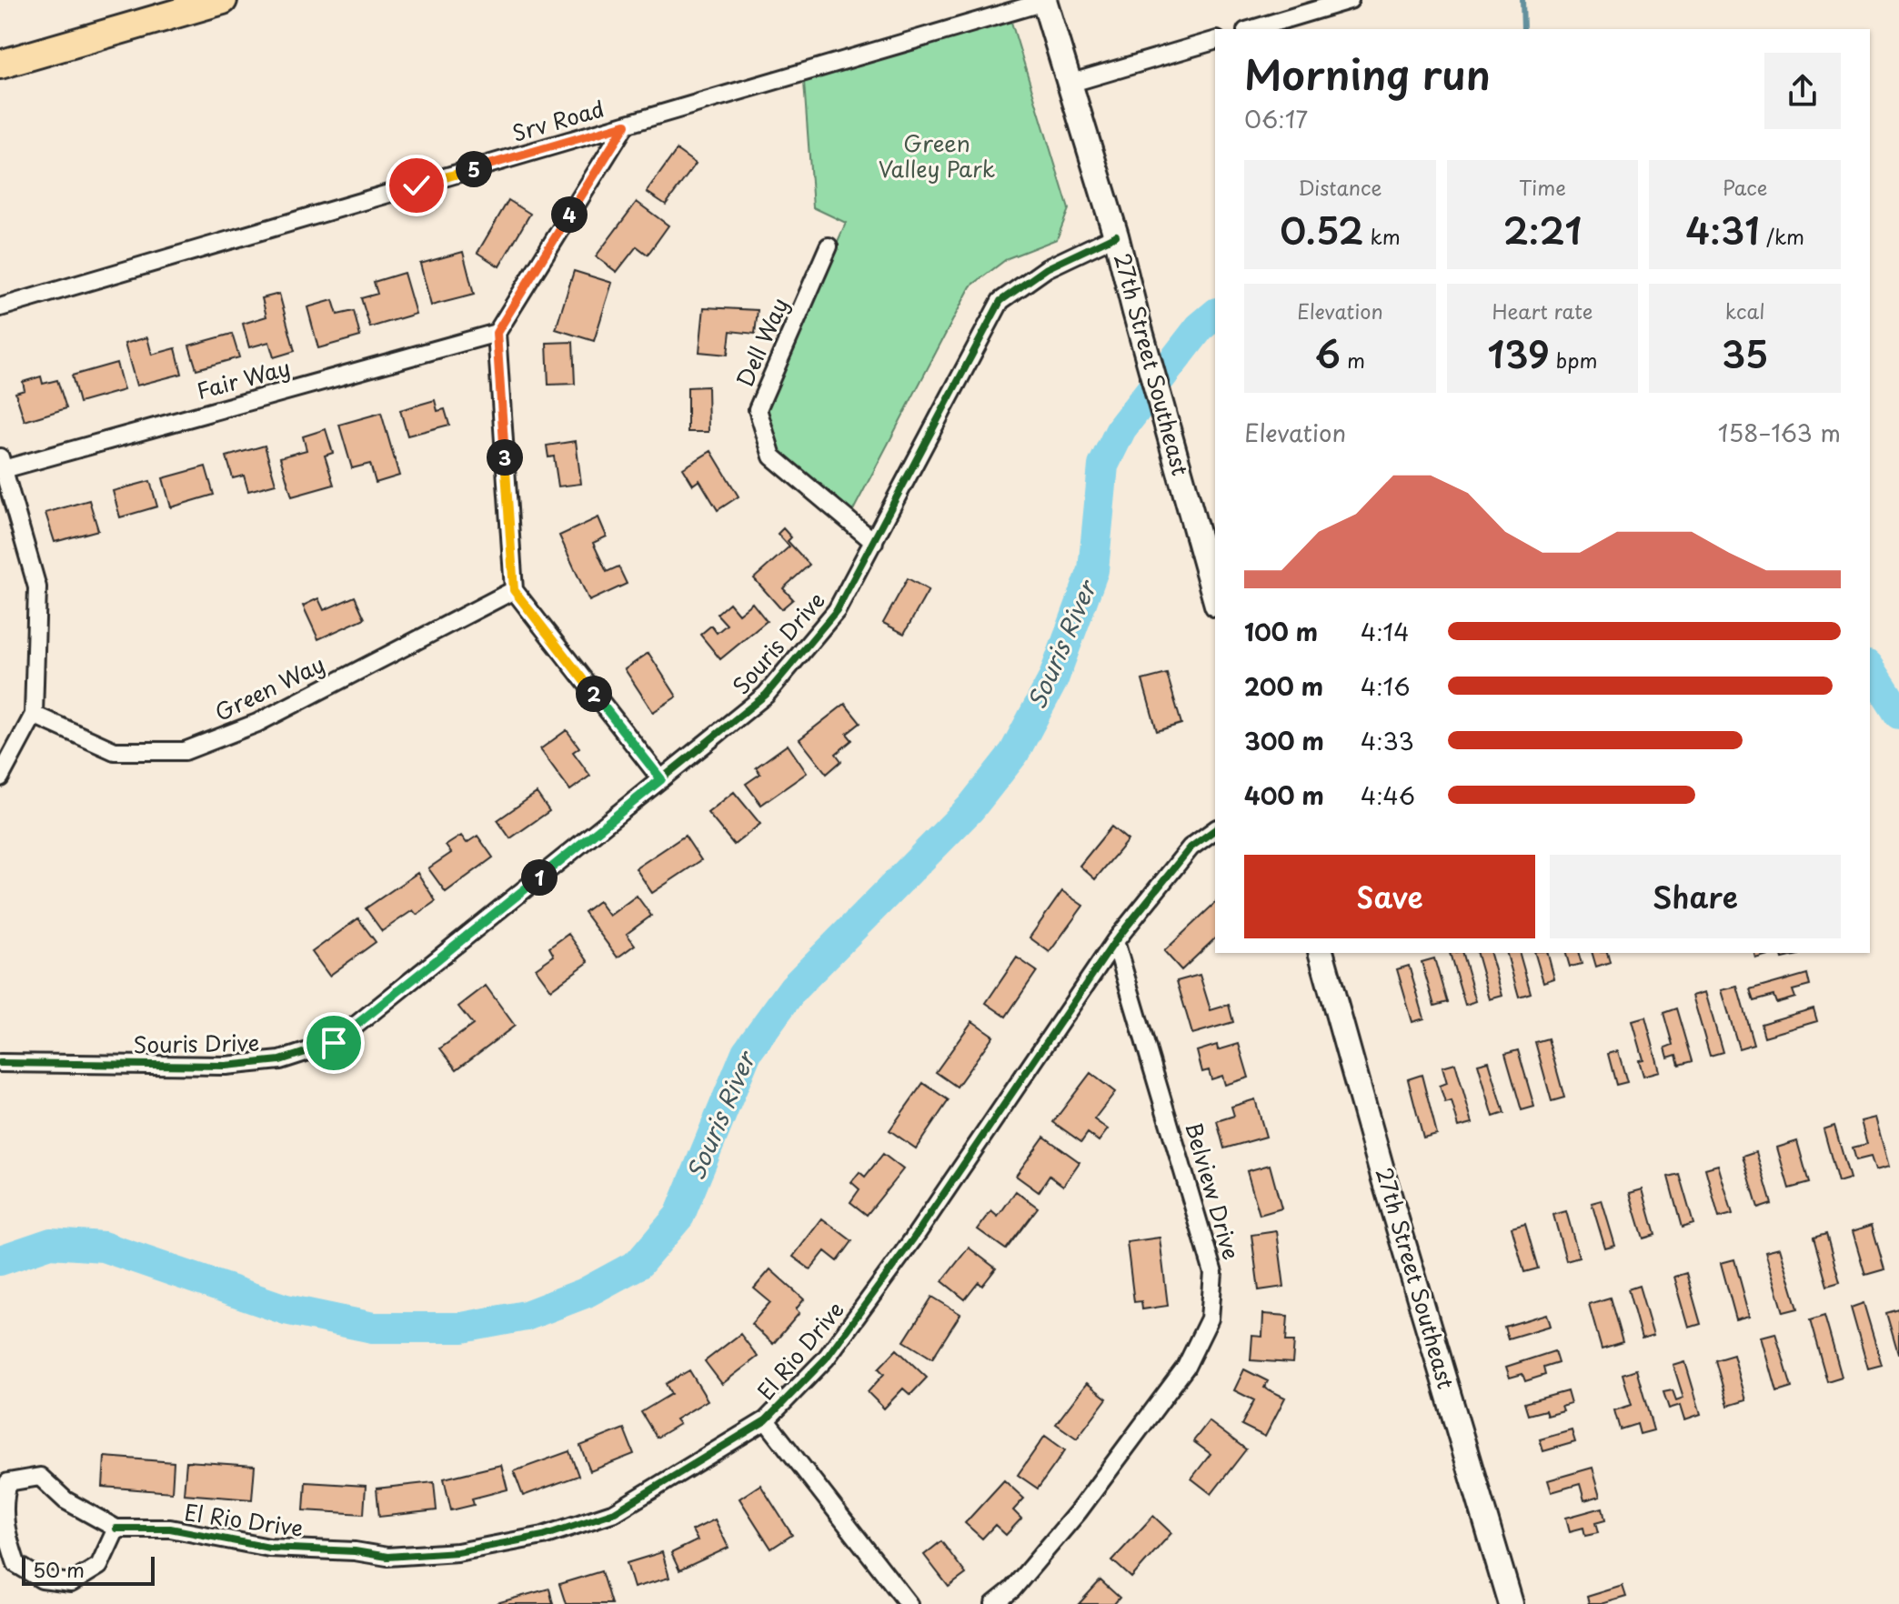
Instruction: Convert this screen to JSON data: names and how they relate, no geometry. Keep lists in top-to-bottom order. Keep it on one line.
{"streets":{"street":["Srv Road","Dell Way","27th Street Southeast","Fair Way","Souris Drive","Green Way","Belview Drive","El Rio Drive"]},"crossings":[["Srv Road","27th Street Southeast"],["Dell Way","Souris Drive"],["27th Street Southeast","Souris Drive"],["Belview Drive","El Rio Drive"]],"water":["Souris River"],"parks":["Green Valley Park"],"scale_bar":"50 m","page":{"heading":["Morning run","06:17"],"pins":["5","4","3","2","1"],"stats":[["Distance","0.52 km"],["Time","2:21"],["Pace","4:31 /km"],["Elevation","6 m"],["Heart rate","139 bpm"],["kcal","35"]],"chart":["Elevation","158–163 m"],"list":[{"name":"100 m","note":"4:14"},{"name":"200 m","note":"4:16"},{"name":"300 m","note":"4:33"},{"name":"400 m","note":"4:46"}],"buttons":["Save","Share"],"scale":"50 m"}}
